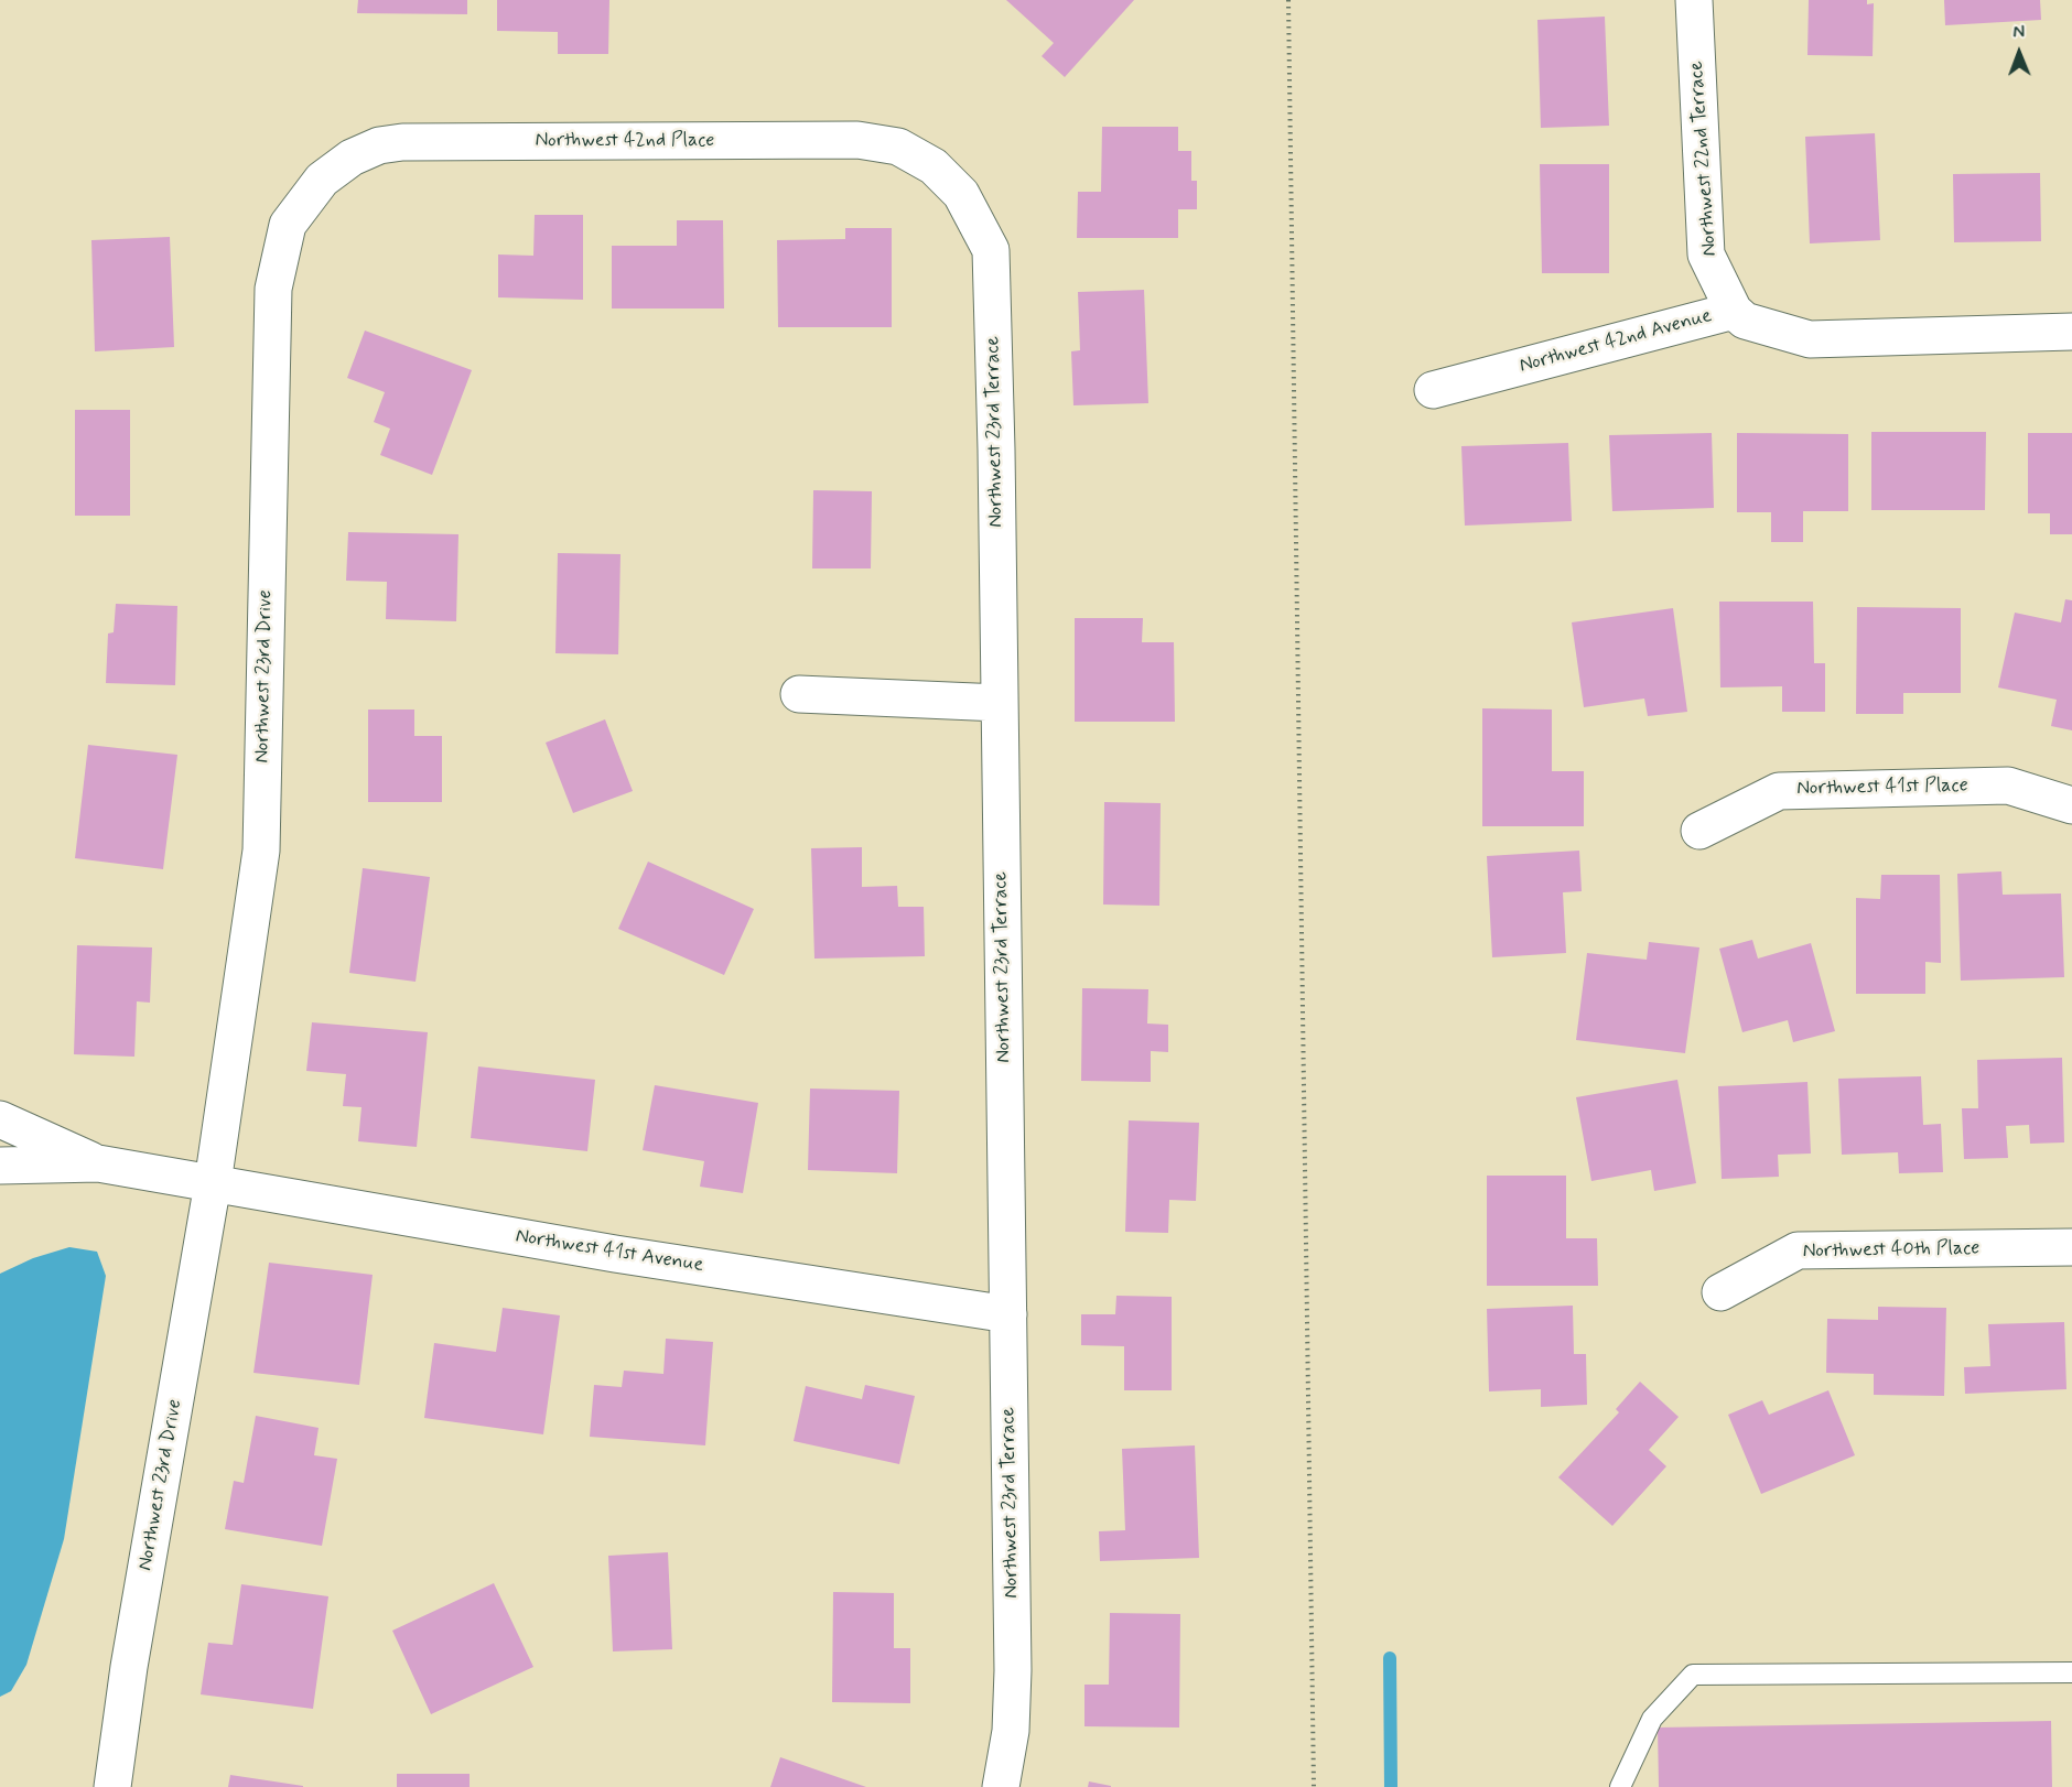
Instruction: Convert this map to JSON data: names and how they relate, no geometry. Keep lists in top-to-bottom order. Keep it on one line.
{"streets":{"street":["Northwest 42nd Place","Northwest 22nd Terrace","Northwest 42nd Avenue","Northwest 23rd Terrace","Northwest 23rd Drive","Northwest 41st Place","Northwest 40th Place","Northwest 41st Avenue"]},"crossings":[["Northwest 42nd Place","Northwest 23rd Terrace"],["Northwest 42nd Place","Northwest 23rd Drive"],["Northwest 22nd Terrace","Northwest 42nd Avenue"],["Northwest 23rd Terrace","Northwest 41st Avenue"],["Northwest 23rd Drive","Northwest 41st Avenue"]],"north":"top"}
